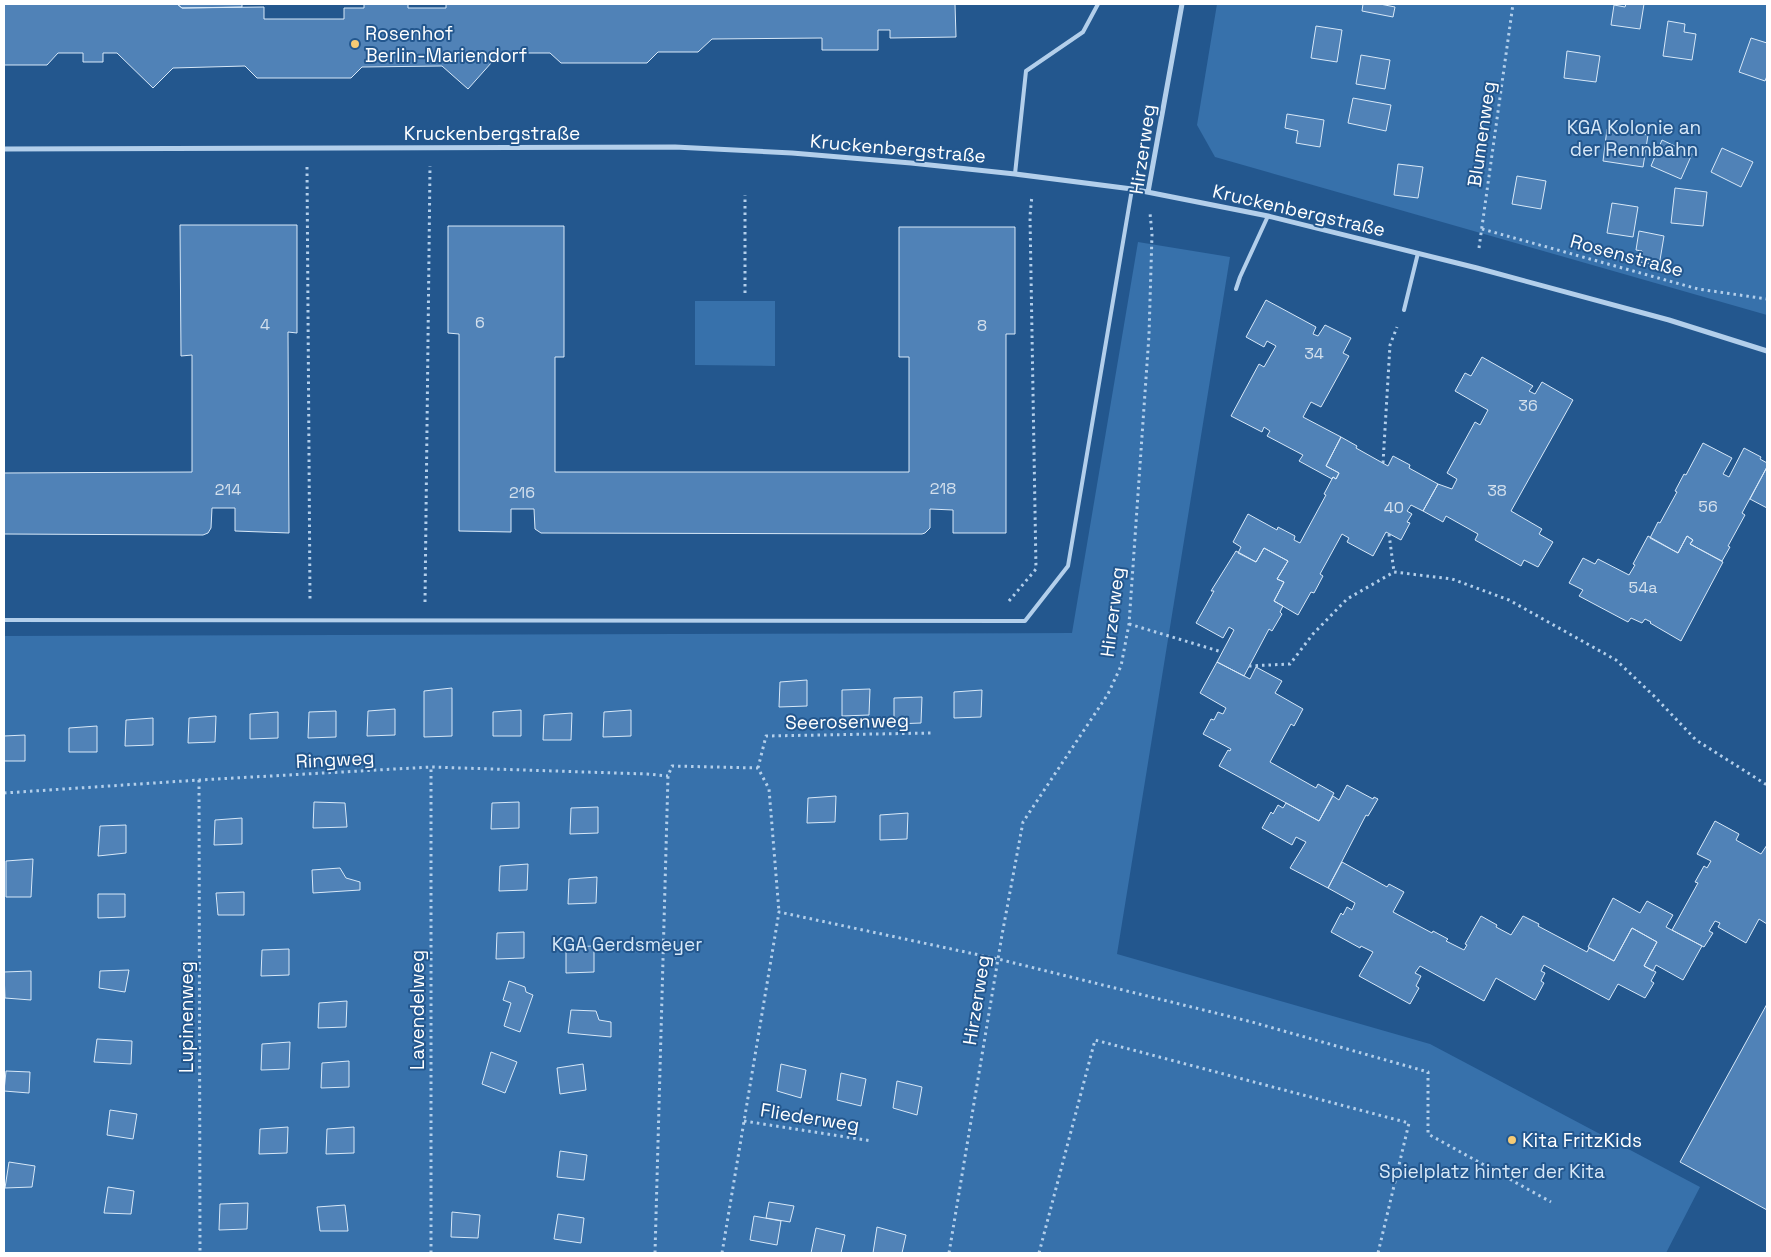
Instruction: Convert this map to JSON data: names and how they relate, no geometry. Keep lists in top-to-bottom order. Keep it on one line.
{"streets":{"street":["Kruckenbergstraße","Hirzerweg"],"path":["Blumenweg","Rosenstraße","Seerosenweg","Ringweg","Lavendelweg","Lupinenweg","Fliederweg"]},"crossings":[["Kruckenbergstraße","Blumenweg"],["Kruckenbergstraße","Hirzerweg"],["Blumenweg","Rosenstraße"],["Ringweg","Lavendelweg"],["Ringweg","Lupinenweg"]],"parks":["KGA Kolonie an der Rennbahn","KGA Gerdsmeyer","Spielplatz hinter der Kita"],"places":["Rosenhof Berlin-Mariendorf","Kita FritzKids"],"house_numbers":["6","4","8","34","36","218","214","38","216","56","40","54a"]}
